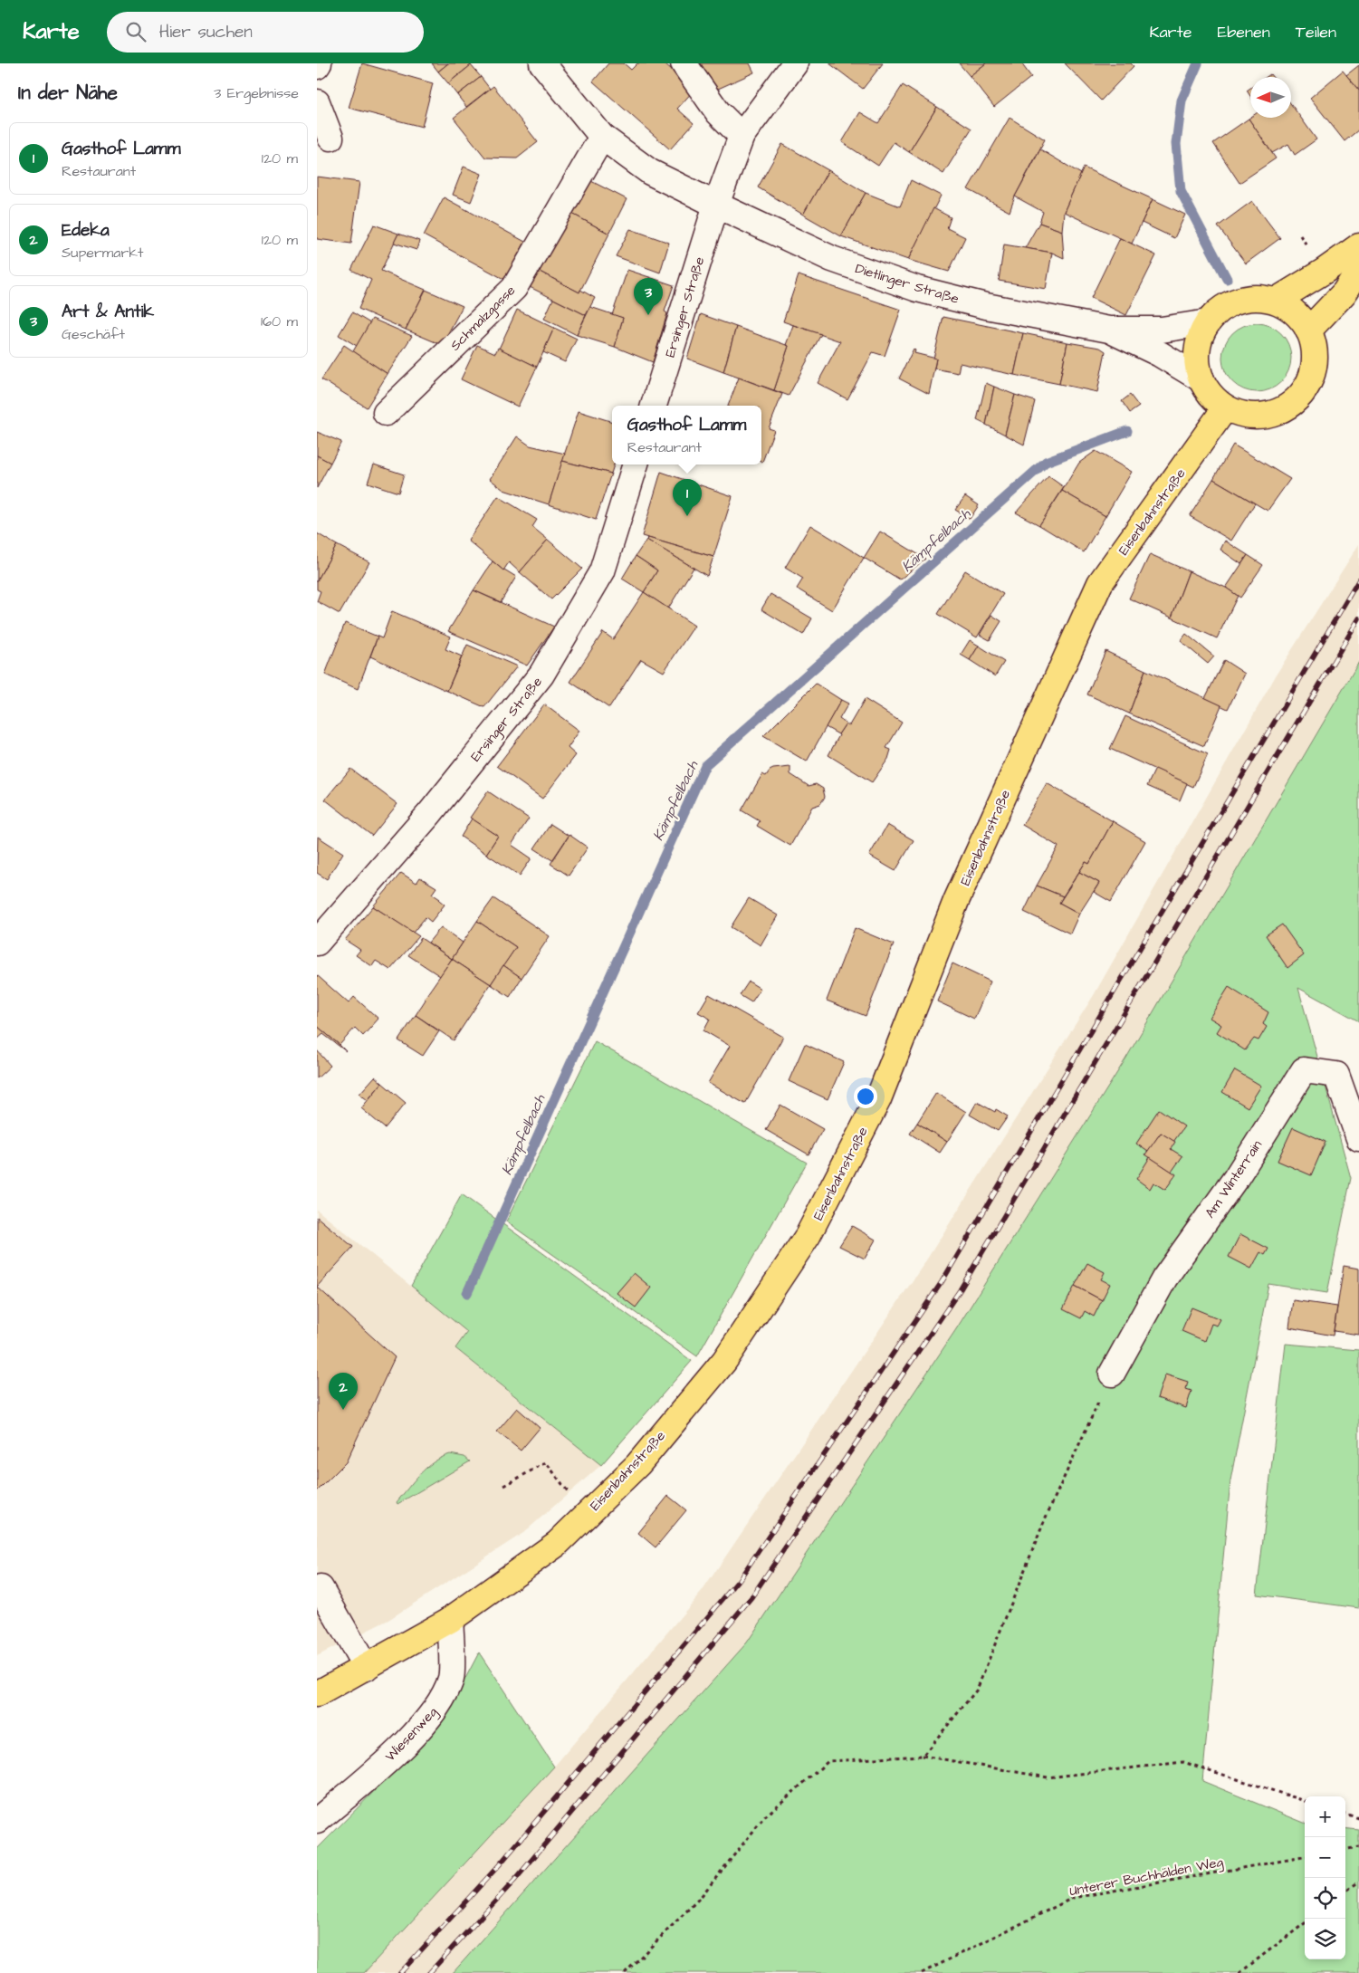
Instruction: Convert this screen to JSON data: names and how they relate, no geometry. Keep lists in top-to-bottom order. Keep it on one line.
{"streets":{"main road":["Eisenbahnstraße"],"street":["Dietlinger Straße","Ersinger Straße","Schmalzgasse","Am Winterrain","Wiesenweg"],"path":["Unterer Buchhälden Weg"]},"crossings":[["Dietlinger Straße","Ersinger Straße"],["Dietlinger Straße","Schmalzgasse"],["Dietlinger Straße","Eisenbahnstraße"],["Eisenbahnstraße","Wiesenweg"]],"water":["Kämpfelbach"],"north":"left","page":{"header":"Karte","search":"Hier suchen","nav":["Karte","Ebenen","Teilen"],"heading":["In der Nähe","3 Ergebnisse"],"list":[{"mark":"1","name":"Gasthof Lamm","note":"Restaurant","value":"120 m"},{"mark":"2","name":"Edeka","note":"Supermarkt","value":"120 m"},{"mark":"3","name":"Art & Antik","note":"Geschäft","value":"160 m"}],"pins":["3","1","2"],"popup":["Gasthof Lamm","Restaurant"],"map_buttons":["+","−"]}}
